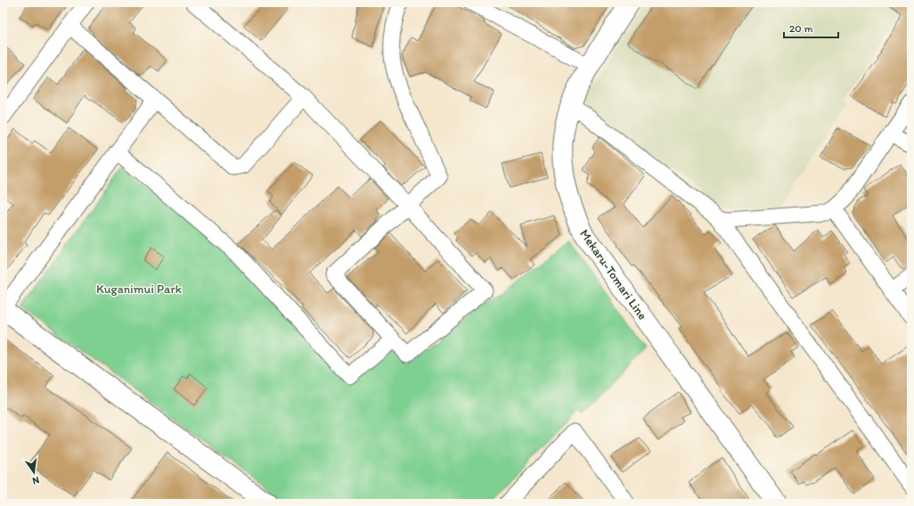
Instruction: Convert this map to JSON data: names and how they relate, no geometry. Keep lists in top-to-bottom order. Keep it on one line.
{"streets":{"street":["Mekaru-Tomari Line"]},"parks":["Kuganimui Park"],"scale_bar":"20 m","north":"bottom"}
